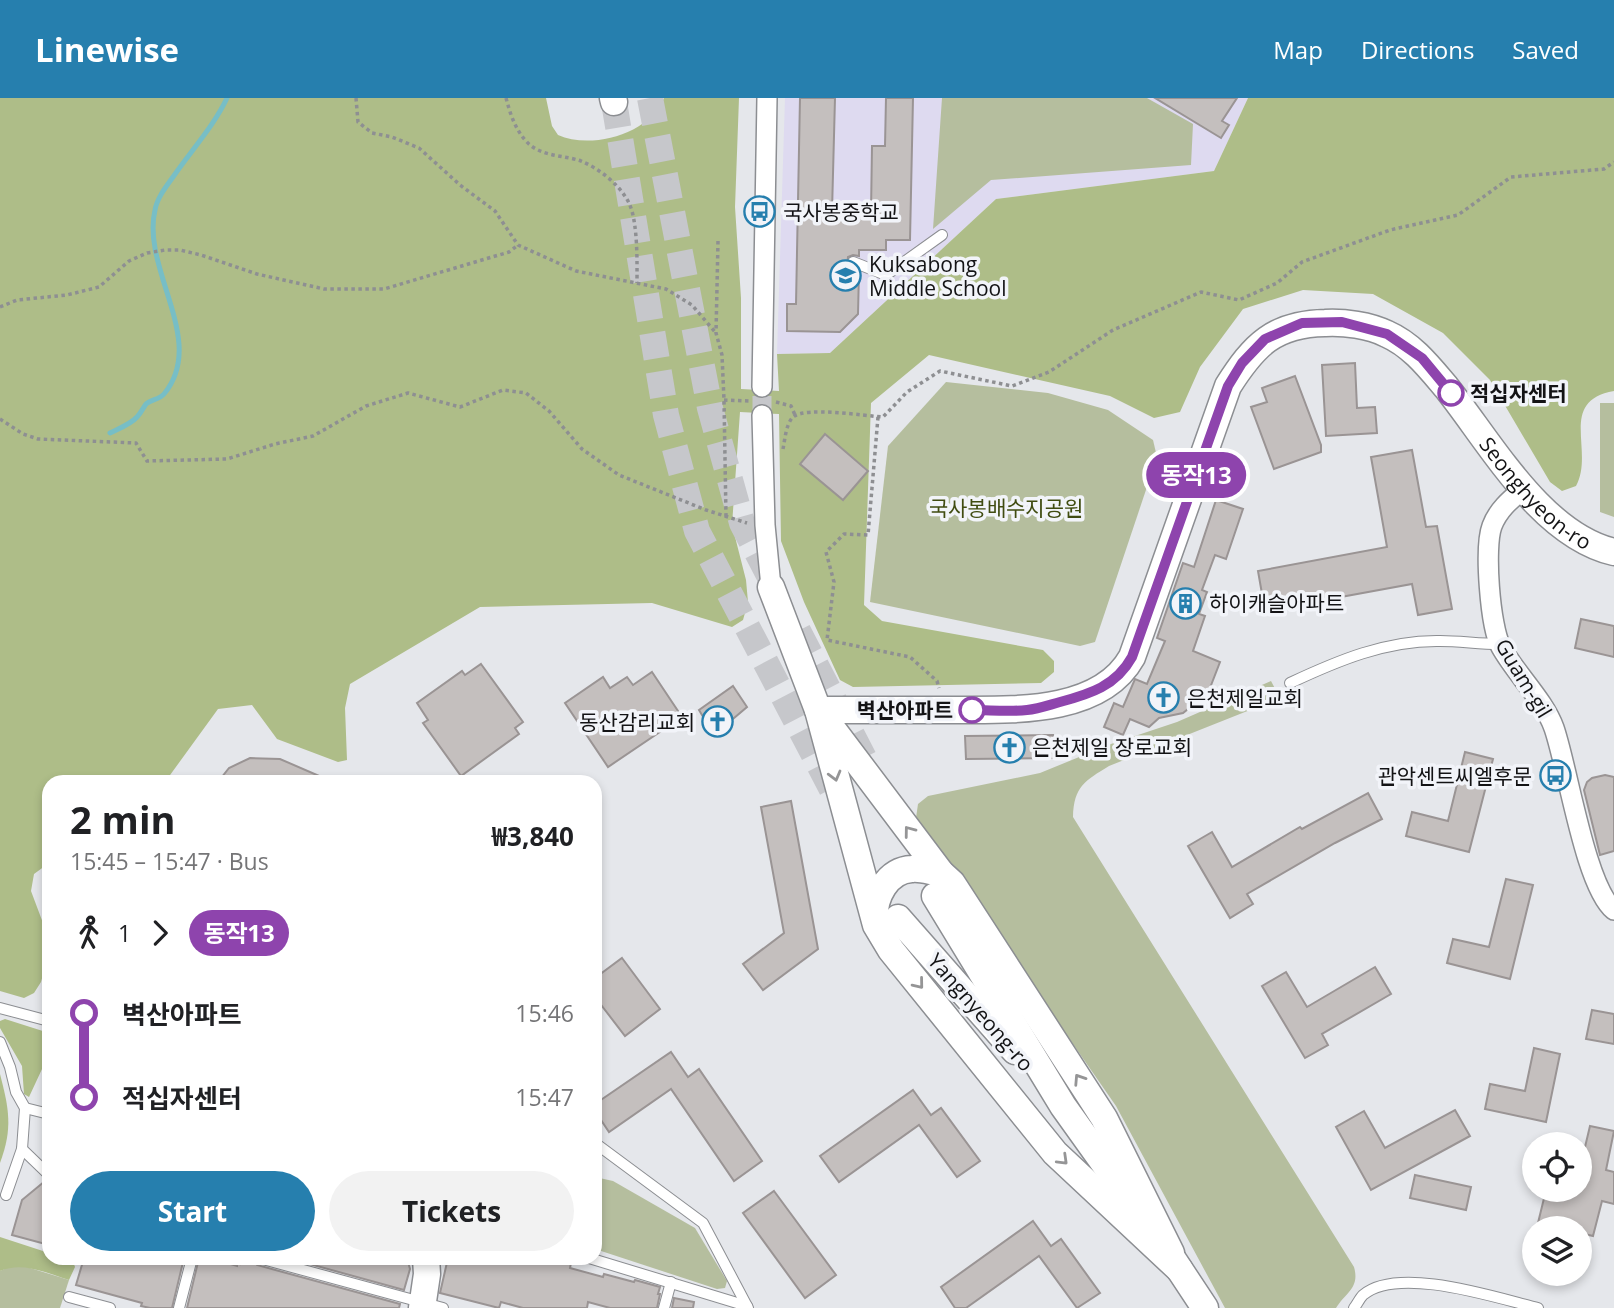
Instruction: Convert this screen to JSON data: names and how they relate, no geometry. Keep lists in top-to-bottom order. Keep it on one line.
{"streets":{"main road":["Seonghyeon-ro","Yangnyeong-ro"],"street":["Guam-gil"]},"crossings":[["Seonghyeon-ro","Guam-gil"]],"parks":["국사봉배수지공원"],"places":{"bus stop":["국사봉중학교","관악센트씨엘후문"],"school or university":["Kuksabong Middle School"],"other":["적십자센터","벽산아파트"],"building":["하이캐슬아파트"],"church":["은천제일교회","동산감리교회","은천제일 장로교회"]},"lines":["bus line 동작13"],"page":{"header":"Linewise","nav":["Map","Directions","Saved"],"on_map":"동작13","heading":["2 min","15:45 – 15:47 · Bus","₩3,840"],"legs":["1","동작13"],"list":[{"name":"벽산아파트","value":"15:46"},{"name":"적십자센터","value":"15:47"}],"buttons":["Start","Tickets"]}}
